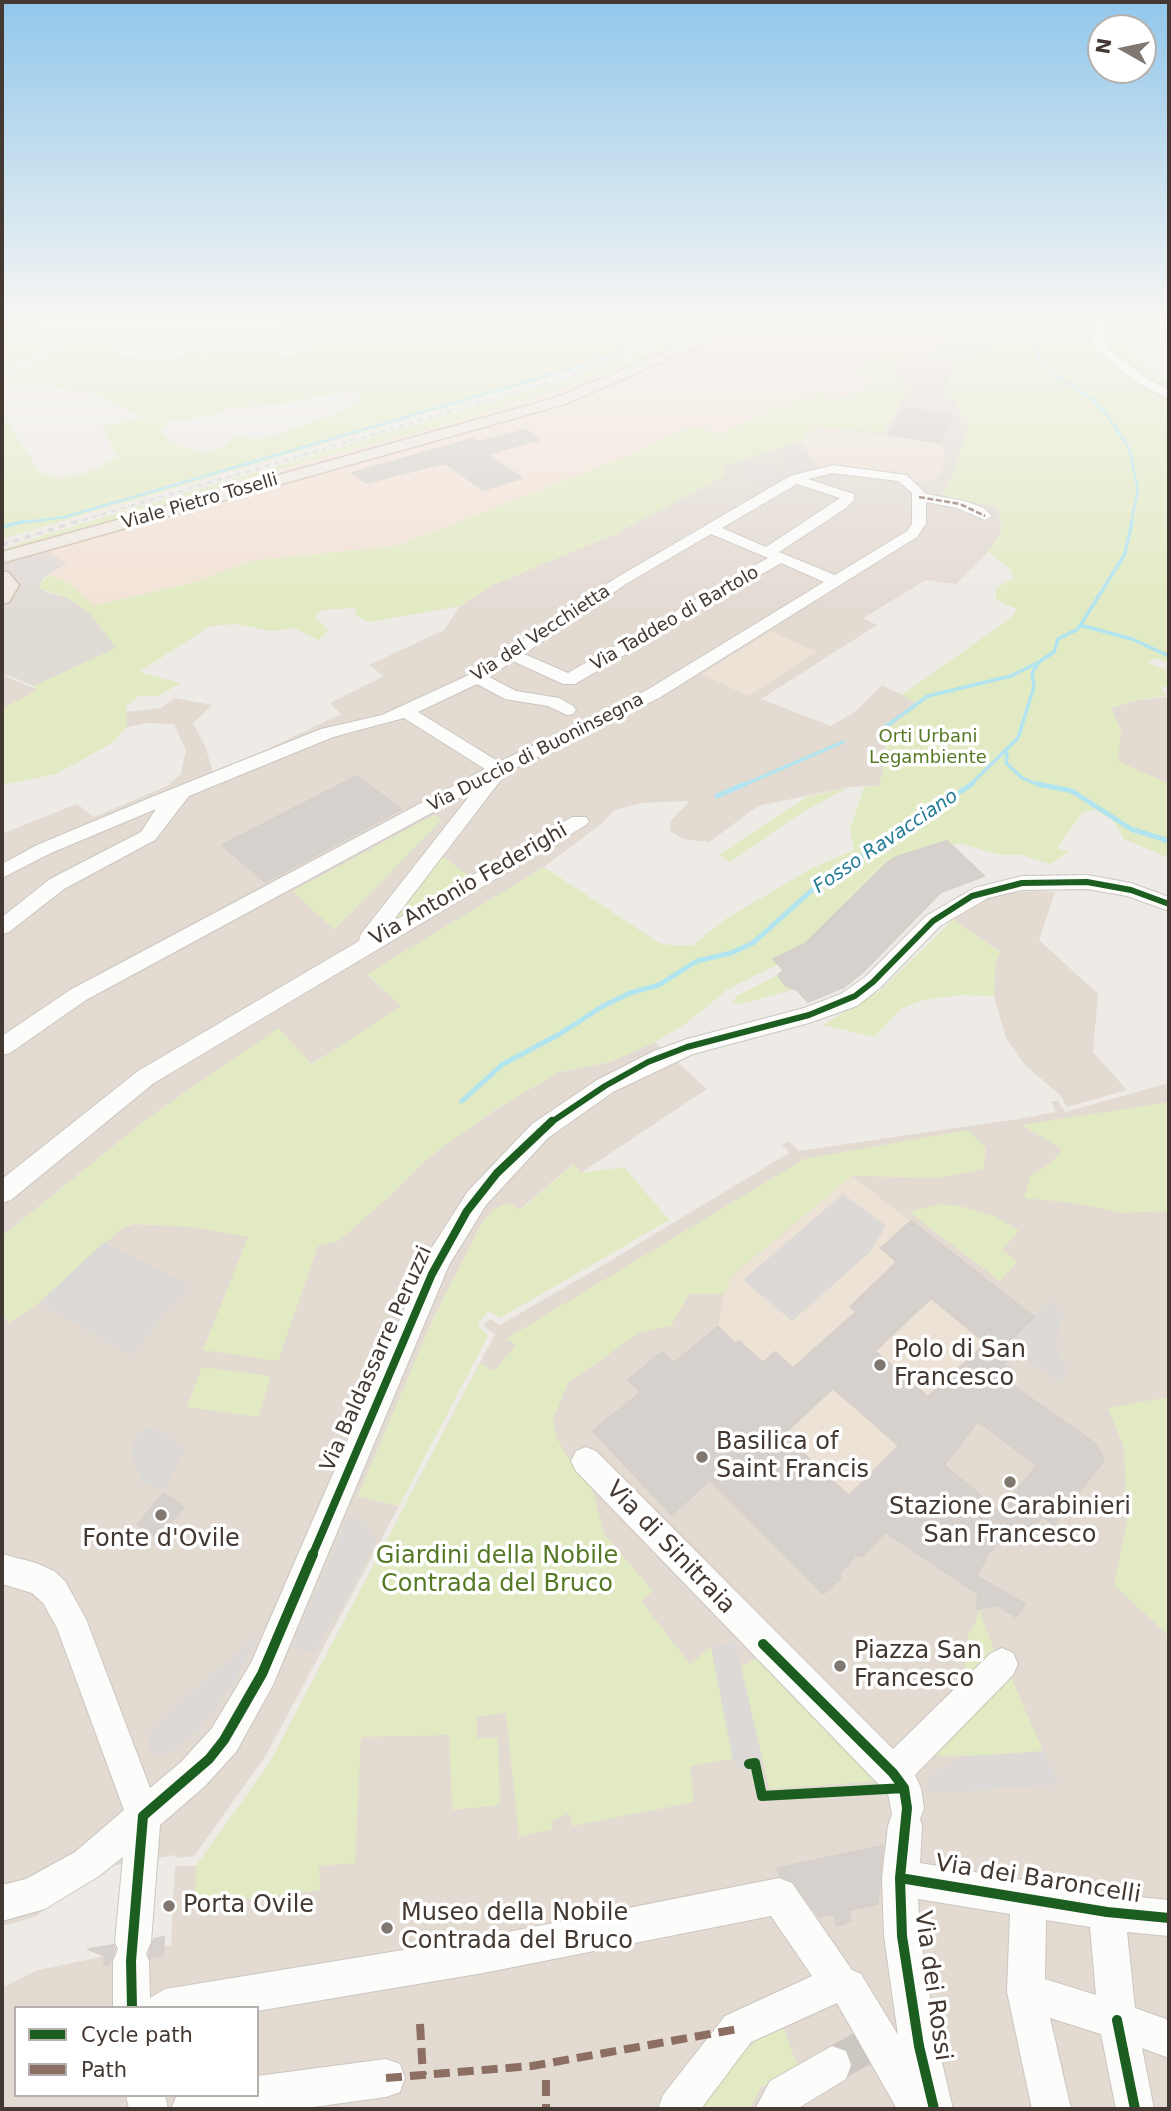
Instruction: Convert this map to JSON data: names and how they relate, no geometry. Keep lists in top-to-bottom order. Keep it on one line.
{"streets":{"main road":["Viale Pietro Toselli"],"street":["Via Taddeo di Bartolo","Via del Vecchietta","Via Duccio di Buoninsegna","Via Antonio Federighi","Via Baldassarre Peruzzi","Via di Sinitraia","Via dei Baroncelli","Via dei Rossi"]},"crossings":[["Via Taddeo di Bartolo","Via del Vecchietta"],["Via di Sinitraia","Via dei Rossi"],["Via dei Baroncelli","Via dei Rossi"]],"water":["Fosso Ravacciano"],"parks":["Orti Urbani Legambiente","Giardini della Nobile Contrada del Bruco"],"places":["Polo di San Francesco","Basilica of Saint Francis","Stazione Carabinieri San Francesco","Fonte d'Ovile","Piazza San Francesco","Porta Ovile","Museo della Nobile Contrada del Bruco"],"legend":["Cycle path","Path"],"north":"left"}
